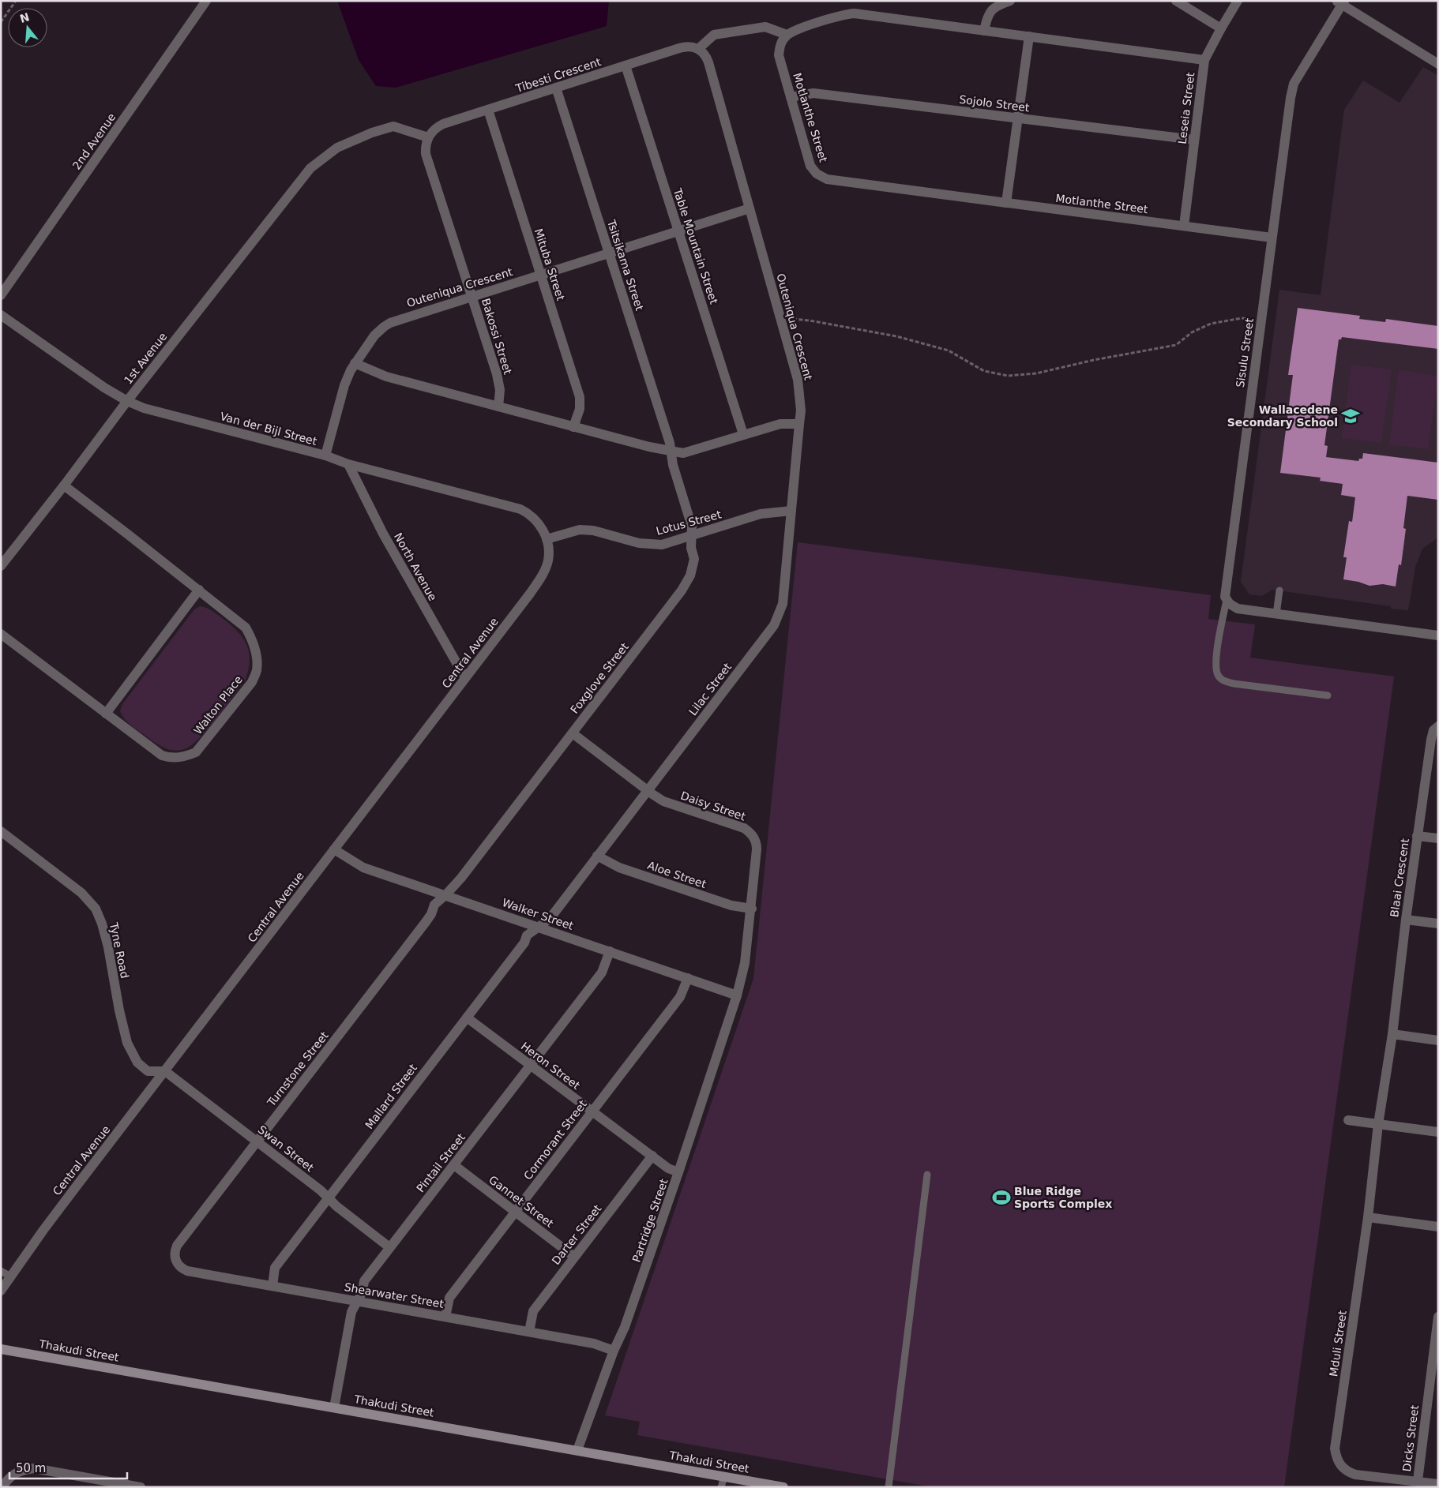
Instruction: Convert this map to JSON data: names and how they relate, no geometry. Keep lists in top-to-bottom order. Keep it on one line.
{"streets":{"street":["Tibesti Crescent","Sojolo Street","Leseia Street","Motlanthe Street","2nd Avenue","Table Mountain Street","Mituba Street","Tsitsikama Street","Outeniqua Crescent","Bakossi Street","Sisulu Street","1st Avenue","Van der Bijl Street","Lotus Street","North Avenue","Central Avenue","Foxglove Street","Lilac Street","Walton Place","Daisy Street","Aloe Street","Blaai Crescent","Walker Street","Tyne Road","Heron Street","Turnstone Street","Mallard Street","Cormorant Street","Swan Street","Pintail Street","Gannet Street","Partridge Street","Darter Street","Shearwater Street","Mduli Street","Thakudi Street","Dicks Street"]},"crossings":[["Tibesti Crescent","Table Mountain Street"],["Tibesti Crescent","Mituba Street"],["Tibesti Crescent","Tsitsikama Street"],["Tibesti Crescent","1st Avenue"],["Sojolo Street","Leseia Street"],["Sojolo Street","Motlanthe Street"],["Leseia Street","Motlanthe Street"],["Motlanthe Street","Sisulu Street"],["Table Mountain Street","Outeniqua Crescent"],["Mituba Street","Outeniqua Crescent"],["Tsitsikama Street","Outeniqua Crescent"],["Tsitsikama Street","Foxglove Street"],["Outeniqua Crescent","Bakossi Street"],["Outeniqua Crescent","Van der Bijl Street"],["Outeniqua Crescent","Lilac Street"],["1st Avenue","Van der Bijl Street"],["1st Avenue","Walton Place"],["Van der Bijl Street","Lotus Street"],["Van der Bijl Street","North Avenue"],["Van der Bijl Street","Central Avenue"],["Lotus Street","Central Avenue"],["Lotus Street","Foxglove Street"],["Lotus Street","Lilac Street"],["North Avenue","Central Avenue"],["Central Avenue","Walker Street"],["Central Avenue","Tyne Road"],["Central Avenue","Swan Street"],["Foxglove Street","Daisy Street"],["Foxglove Street","Walker Street"],["Foxglove Street","Turnstone Street"],["Lilac Street","Daisy Street"],["Lilac Street","Aloe Street"],["Lilac Street","Walker Street"],["Lilac Street","Mallard Street"],["Daisy Street","Aloe Street"],["Daisy Street","Walker Street"],["Daisy Street","Partridge Street"],["Blaai Crescent","Mduli Street"],["Walker Street","Turnstone Street"],["Walker Street","Mallard Street"],["Walker Street","Cormorant Street"],["Walker Street","Pintail Street"],["Walker Street","Partridge Street"],["Tyne Road","Swan Street"],["Heron Street","Mallard Street"],["Heron Street","Cormorant Street"],["Heron Street","Pintail Street"],["Heron Street","Partridge Street"],["Heron Street","Darter Street"],["Turnstone Street","Swan Street"],["Turnstone Street","Shearwater Street"],["Mallard Street","Swan Street"],["Mallard Street","Shearwater Street"],["Cormorant Street","Gannet Street"],["Cormorant Street","Shearwater Street"],["Swan Street","Pintail Street"],["Pintail Street","Gannet Street"],["Pintail Street","Shearwater Street"],["Pintail Street","Thakudi Street"],["Gannet Street","Darter Street"],["Partridge Street","Shearwater Street"],["Partridge Street","Thakudi Street"],["Darter Street","Shearwater Street"],["Mduli Street","Dicks Street"]],"places":{"school or university":["Wallacedene Secondary School"],"sports":["Blue Ridge Sports Complex"]},"scale_bar":"50 m","north":"top"}
